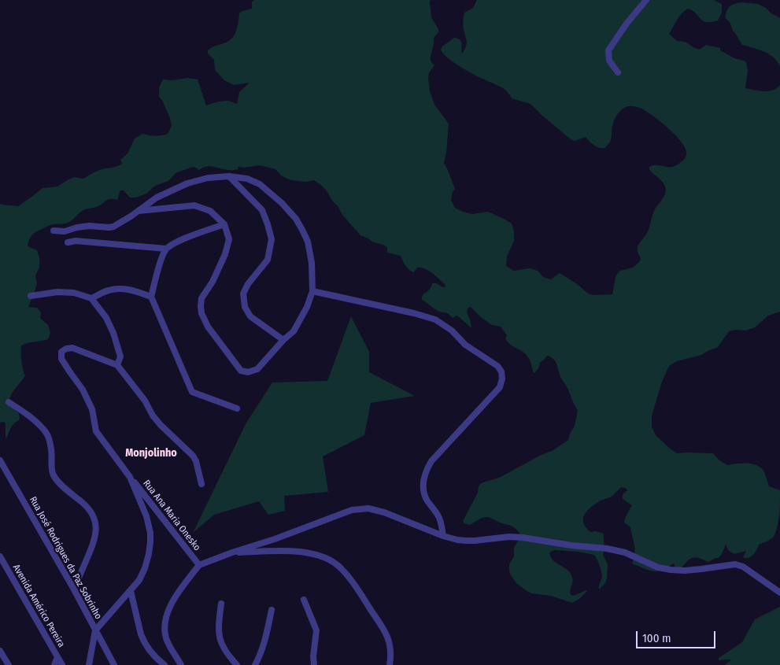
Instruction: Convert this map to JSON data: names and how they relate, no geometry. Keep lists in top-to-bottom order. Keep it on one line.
{"streets":{"street":["Rua Ana Maria Onesko","Rua José Rodrigues da Paz Sobrinho","Avenida Américo Pereira"]},"districts":["Monjolinho"],"scale_bar":"100 m"}
